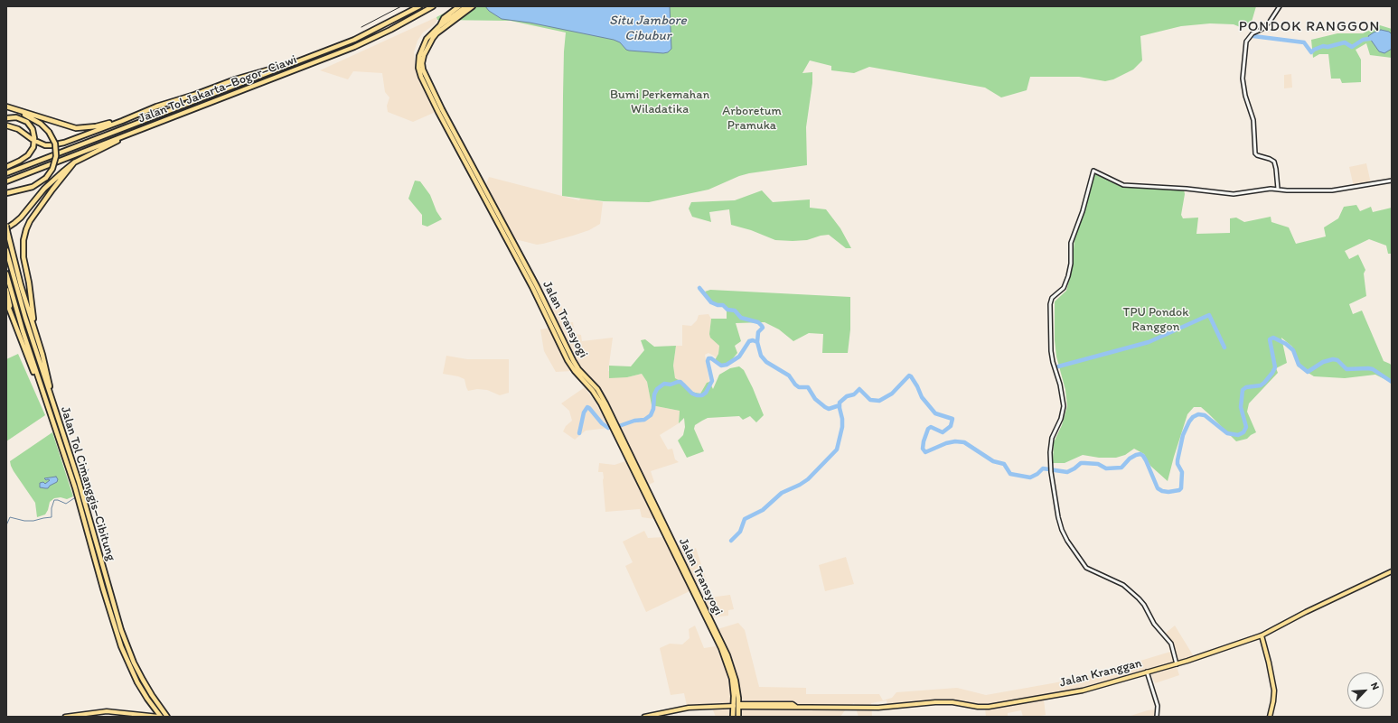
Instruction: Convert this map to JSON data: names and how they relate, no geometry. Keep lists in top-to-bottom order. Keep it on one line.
{"streets":{"highway":["Jalan Tol Jakarta–Bogor–Ciawi","Jalan Transyogi","Jalan Tol Cimanggis–Cibitung"],"main road":["Jalan Kranggan"]},"crossings":[["Jalan Transyogi","Jalan Kranggan"]],"districts":["PONDOK RANGGON"],"water":["Situ Jambore Cibubur"],"parks":["Bumi Perkemahan Wiladatika","Arboretum Pramuka","TPU Pondok Ranggon"],"north":"top right"}
